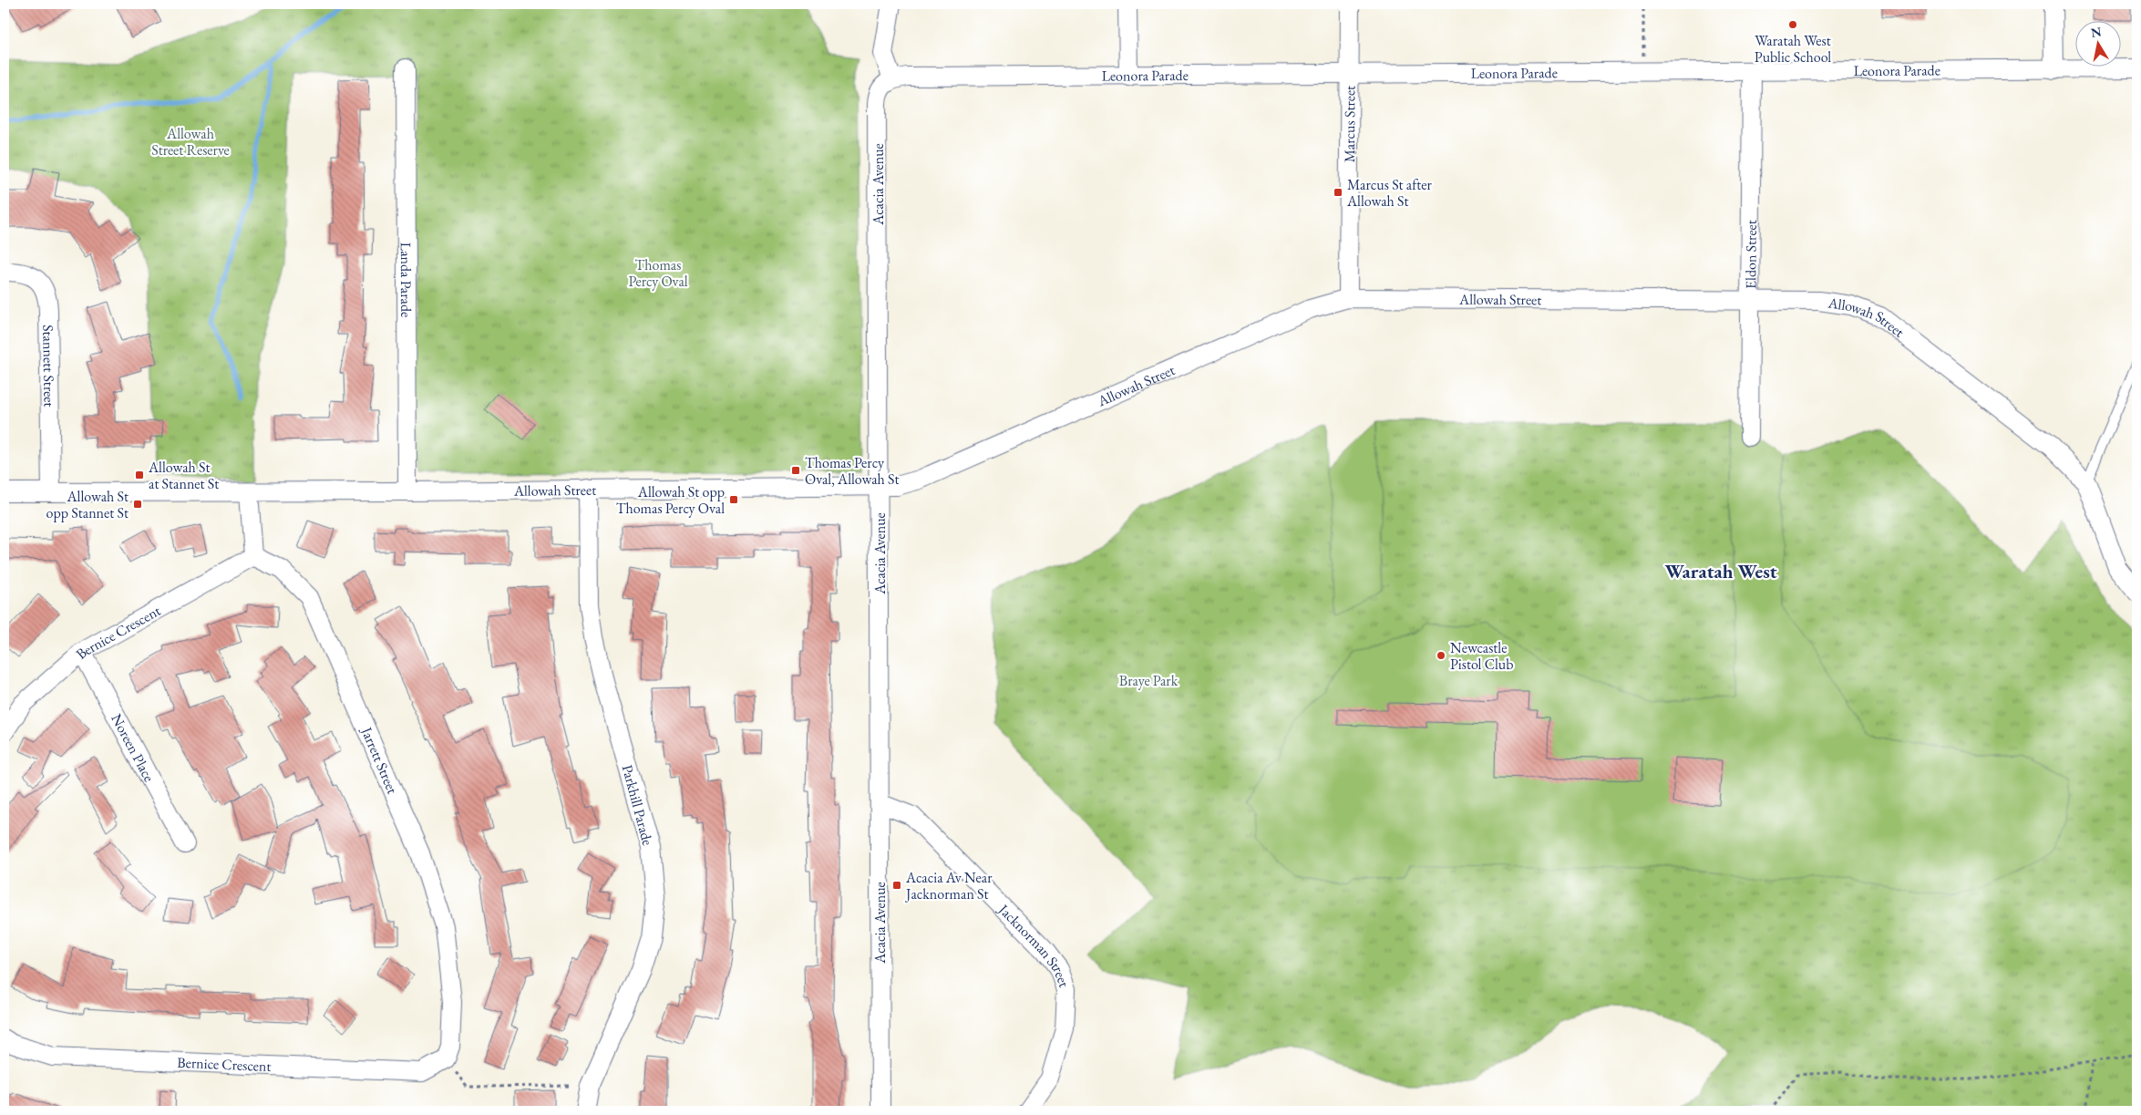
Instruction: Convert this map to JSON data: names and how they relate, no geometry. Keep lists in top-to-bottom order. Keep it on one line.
{"streets":{"street":["Leonora Parade","Marcus Street","Acacia Avenue","Eldon Street","Landa Parade","Allowah Street","Stannett Street","Bernice Crescent","Noreen Place","Jarrett Street","Parkhill Parade","Jacknorman Street"]},"crossings":[["Leonora Parade","Marcus Street"],["Leonora Parade","Acacia Avenue"],["Leonora Parade","Eldon Street"],["Marcus Street","Allowah Street"],["Acacia Avenue","Allowah Street"],["Acacia Avenue","Jacknorman Street"],["Eldon Street","Allowah Street"],["Landa Parade","Allowah Street"],["Allowah Street","Stannett Street"],["Allowah Street","Parkhill Parade"],["Bernice Crescent","Noreen Place"],["Bernice Crescent","Jarrett Street"]],"districts":["Waratah West"],"parks":["Allowah Street Reserve","Thomas Percy Oval","Braye Park"],"places":{"other":["Waratah West Public School","Newcastle Pistol Club"],"transit":["Marcus St after Allowah St","Thomas Percy Oval, Allowah St","Allowah St at Stannet St","Allowah St opp Thomas Percy Oval","Allowah St opp Stannet St","Acacia Av Near Jacknorman St"]},"north":"top"}
